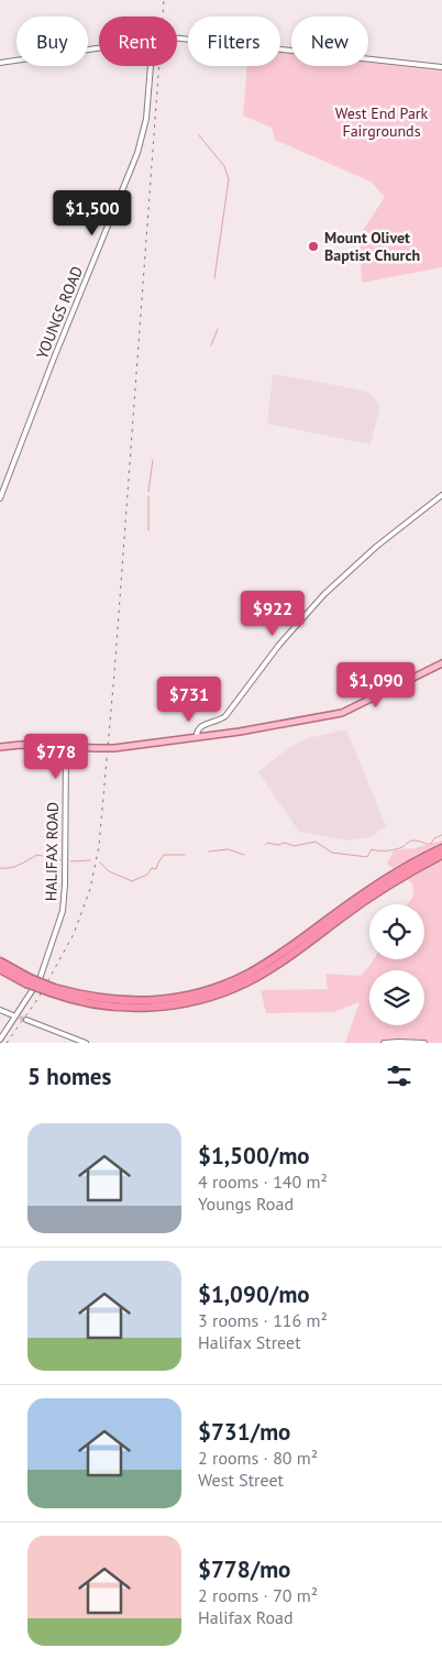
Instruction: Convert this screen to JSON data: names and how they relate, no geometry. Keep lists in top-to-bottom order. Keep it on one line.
{"streets":{"street":["YOUNGS ROAD","HALIFAX ROAD"]},"parks":["West End Park Fairgrounds"],"places":["Mount Olivet Baptist Church"],"page":{"chip":["Buy","Rent","Filters","New"],"price":["$1,500","$922","$1,090","$731","$778"],"heading":"5 homes","list":[{"name":"$1,500/mo","note":"4 rooms · 140 m² · Youngs Road"},{"name":"$1,090/mo","note":"3 rooms · 116 m² · Halifax Street"},{"name":"$731/mo","note":"2 rooms · 80 m² · West Street"},{"name":"$778/mo","note":"2 rooms · 70 m² · Halifax Road"}]}}
